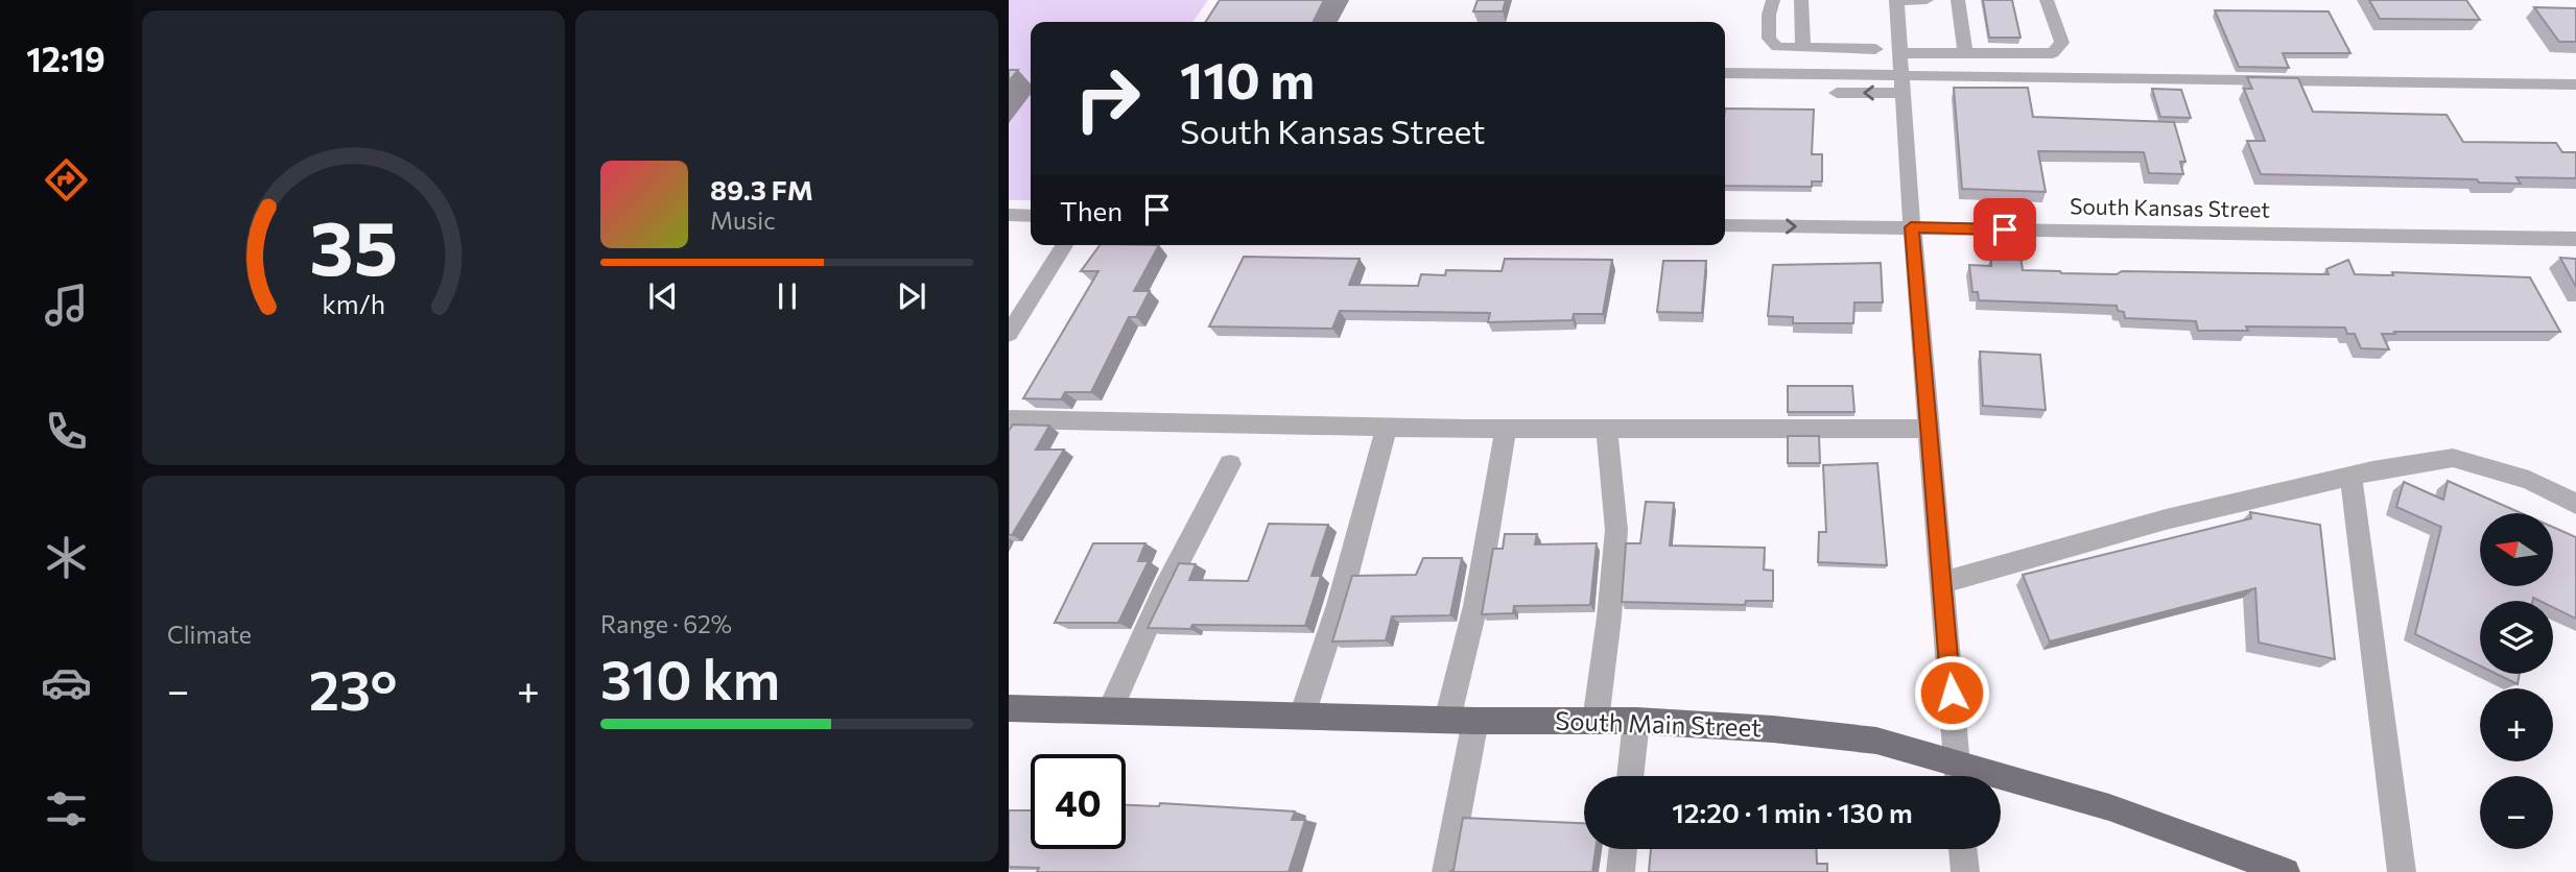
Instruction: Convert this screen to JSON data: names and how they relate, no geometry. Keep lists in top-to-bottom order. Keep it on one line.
{"streets":{"main road":["South Main Street"],"street":["South Kansas Street"]},"north":"left","page":{"tabs":"12:19","turn":["110 m","South Kansas Street"],"song":["89.3 FM","Music"],"then":"Then","tile":["Climate",["Range · 62%","310 km"]],"map_buttons":["+","−"],"heat":["−","23°","+"],"limit":"40","trip":"12:20 · 1 min · 130 m","gauge":["35","km/h"]}}
